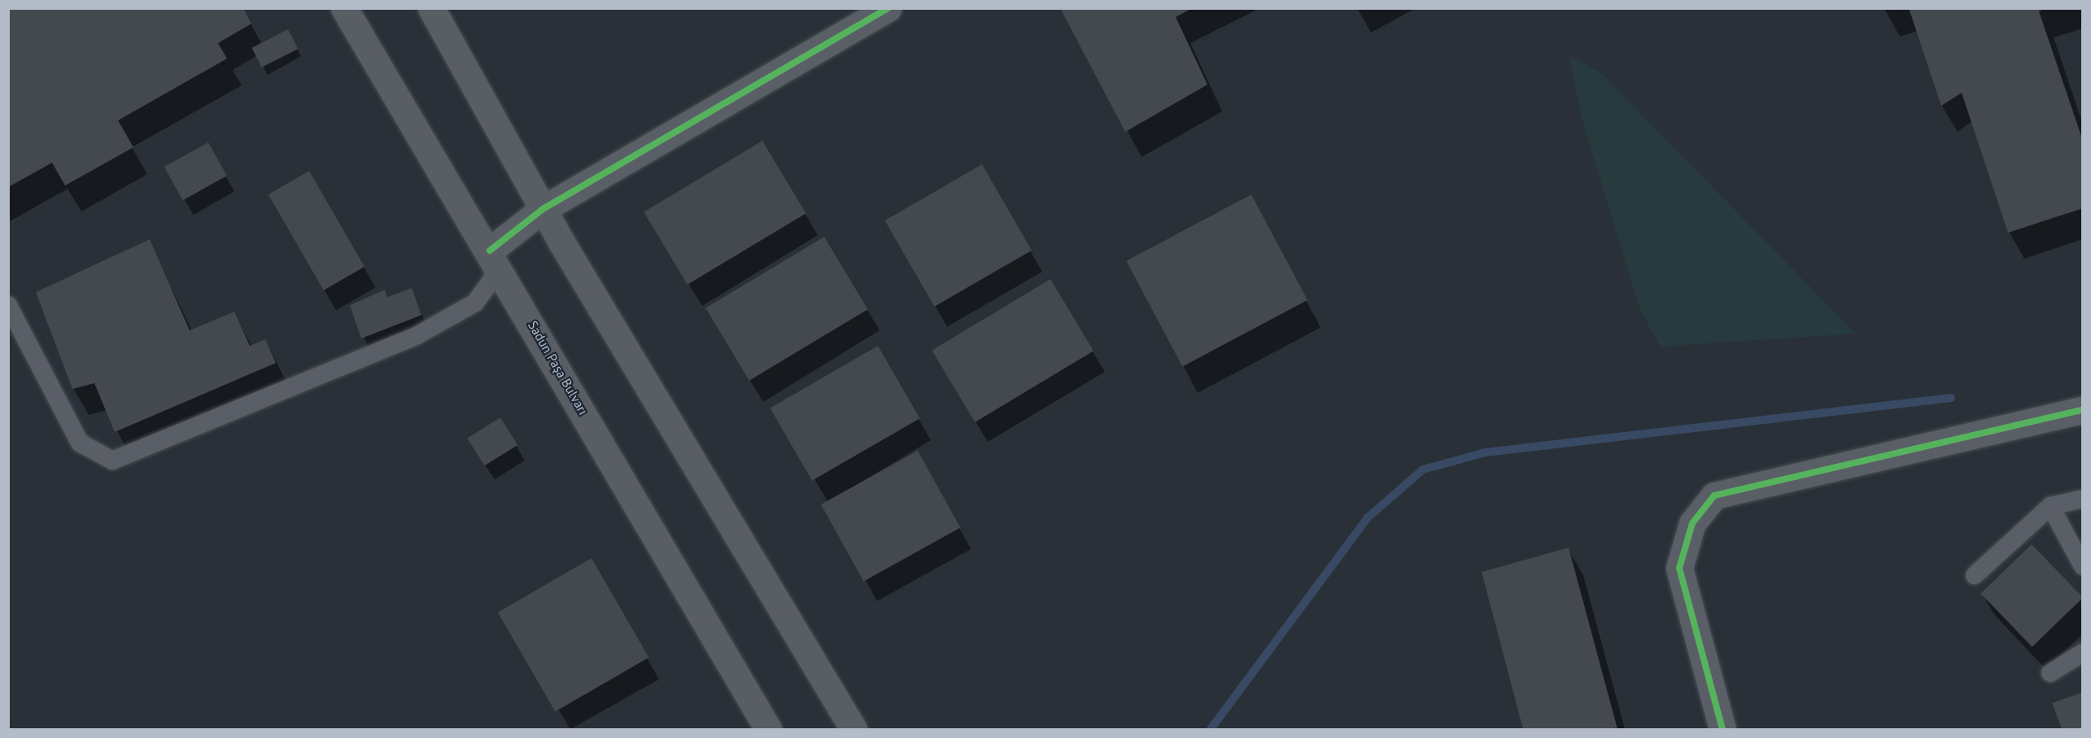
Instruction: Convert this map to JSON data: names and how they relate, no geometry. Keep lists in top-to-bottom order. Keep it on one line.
{"streets":{"main road":["Sadun Paşa Bulvarı"]}}
